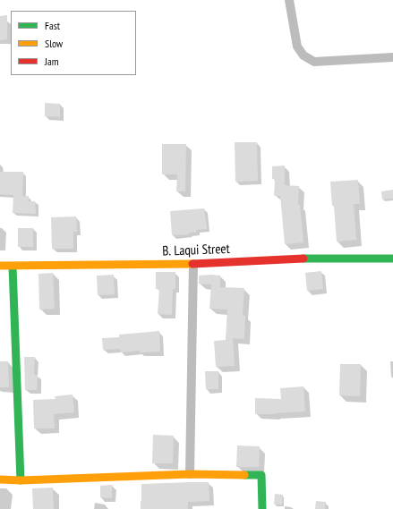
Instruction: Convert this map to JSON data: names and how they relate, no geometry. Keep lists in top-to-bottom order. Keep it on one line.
{"streets":{"street":["B. Laqui Street"]},"legend":["Fast","Slow","Jam"]}
